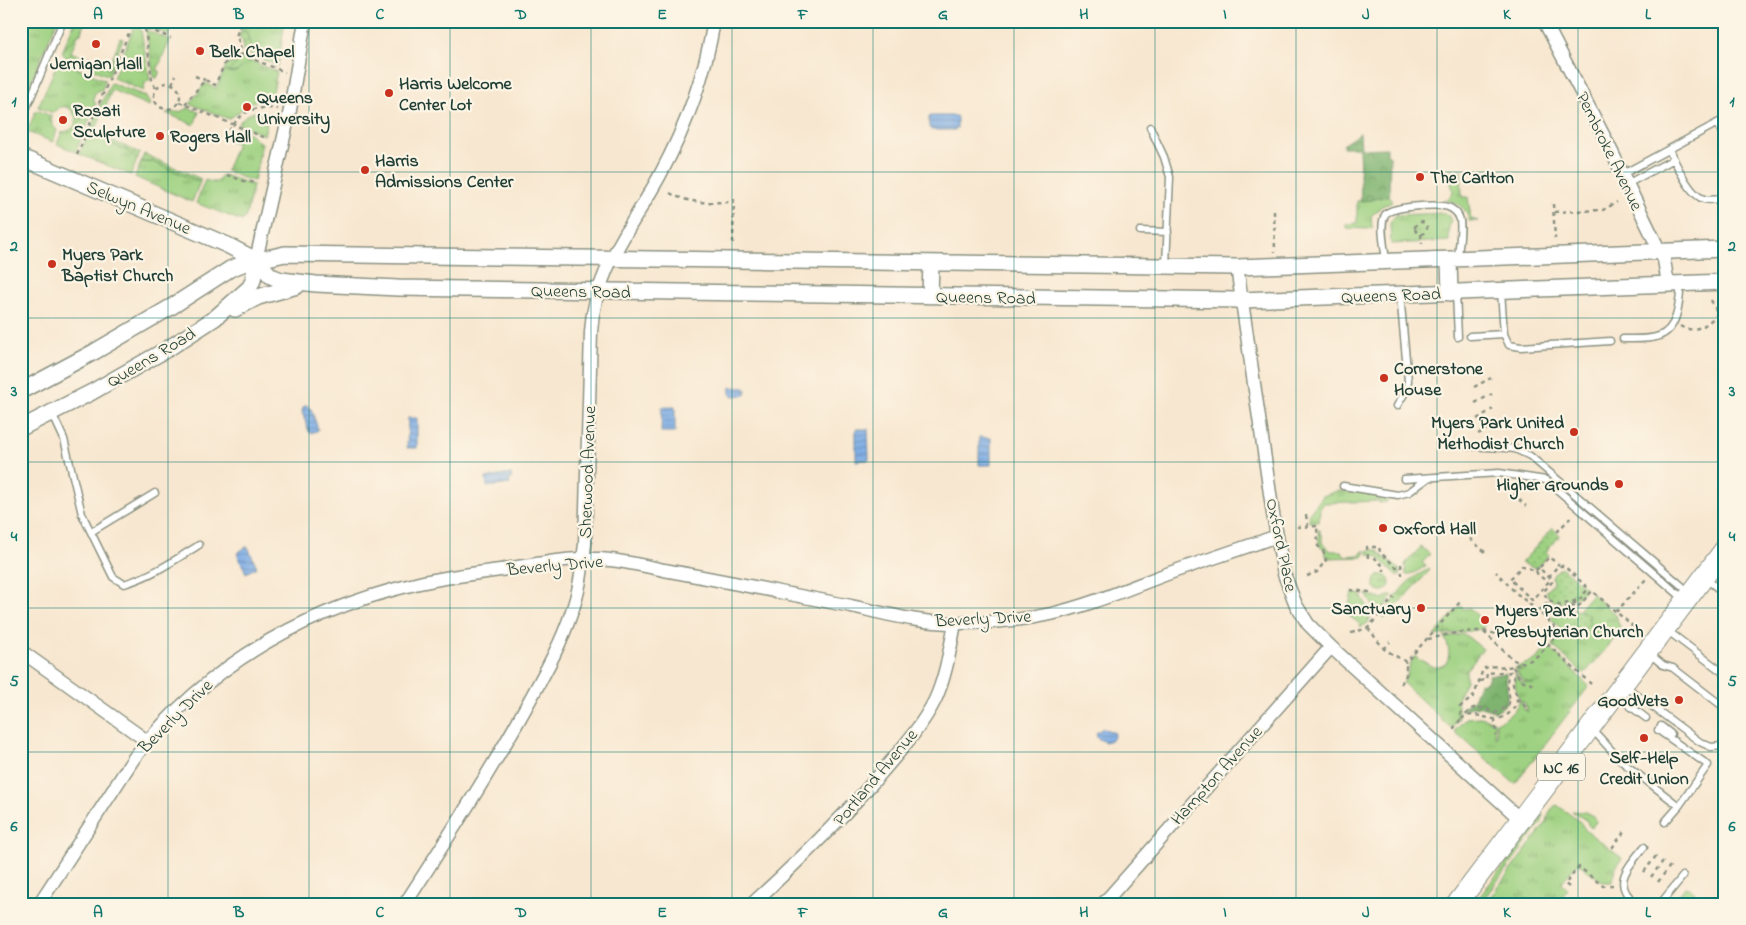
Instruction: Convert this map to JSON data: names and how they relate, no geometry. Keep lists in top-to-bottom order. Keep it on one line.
{"streets":{"main road":["NC 16"],"street":["Pembroke Avenue","Selwyn Avenue","Queens Road","Sherwood Avenue","Oxford Place","Beverly Drive","Hampton Avenue","Portland Avenue"]},"crossings":[["Pembroke Avenue","Queens Road"],["Selwyn Avenue","Queens Road"],["Queens Road","Sherwood Avenue"],["Queens Road","Oxford Place"],["Sherwood Avenue","Beverly Drive"],["Oxford Place","Beverly Drive"],["Oxford Place","NC 16"],["Oxford Place","Hampton Avenue"],["Beverly Drive","Portland Avenue"]],"places":["Jernigan Hall","Belk Chapel","Harris Welcome Center Lot","Queens University","Rosati Sculpture","Rogers Hall","Harris Admissions Center","The Carlton","Myers Park Baptist Church","Cornerstone House","Myers Park United Methodist Church","Higher Grounds","Oxford Hall","Sanctuary","Myers Park Presbyterian Church","GoodVets","Self-Help Credit Union"],"grid":{"columns":["A","B","C","D","E","F","G","H","I","J","K","L"],"rows":["1","2","3","4","5","6"]}}
